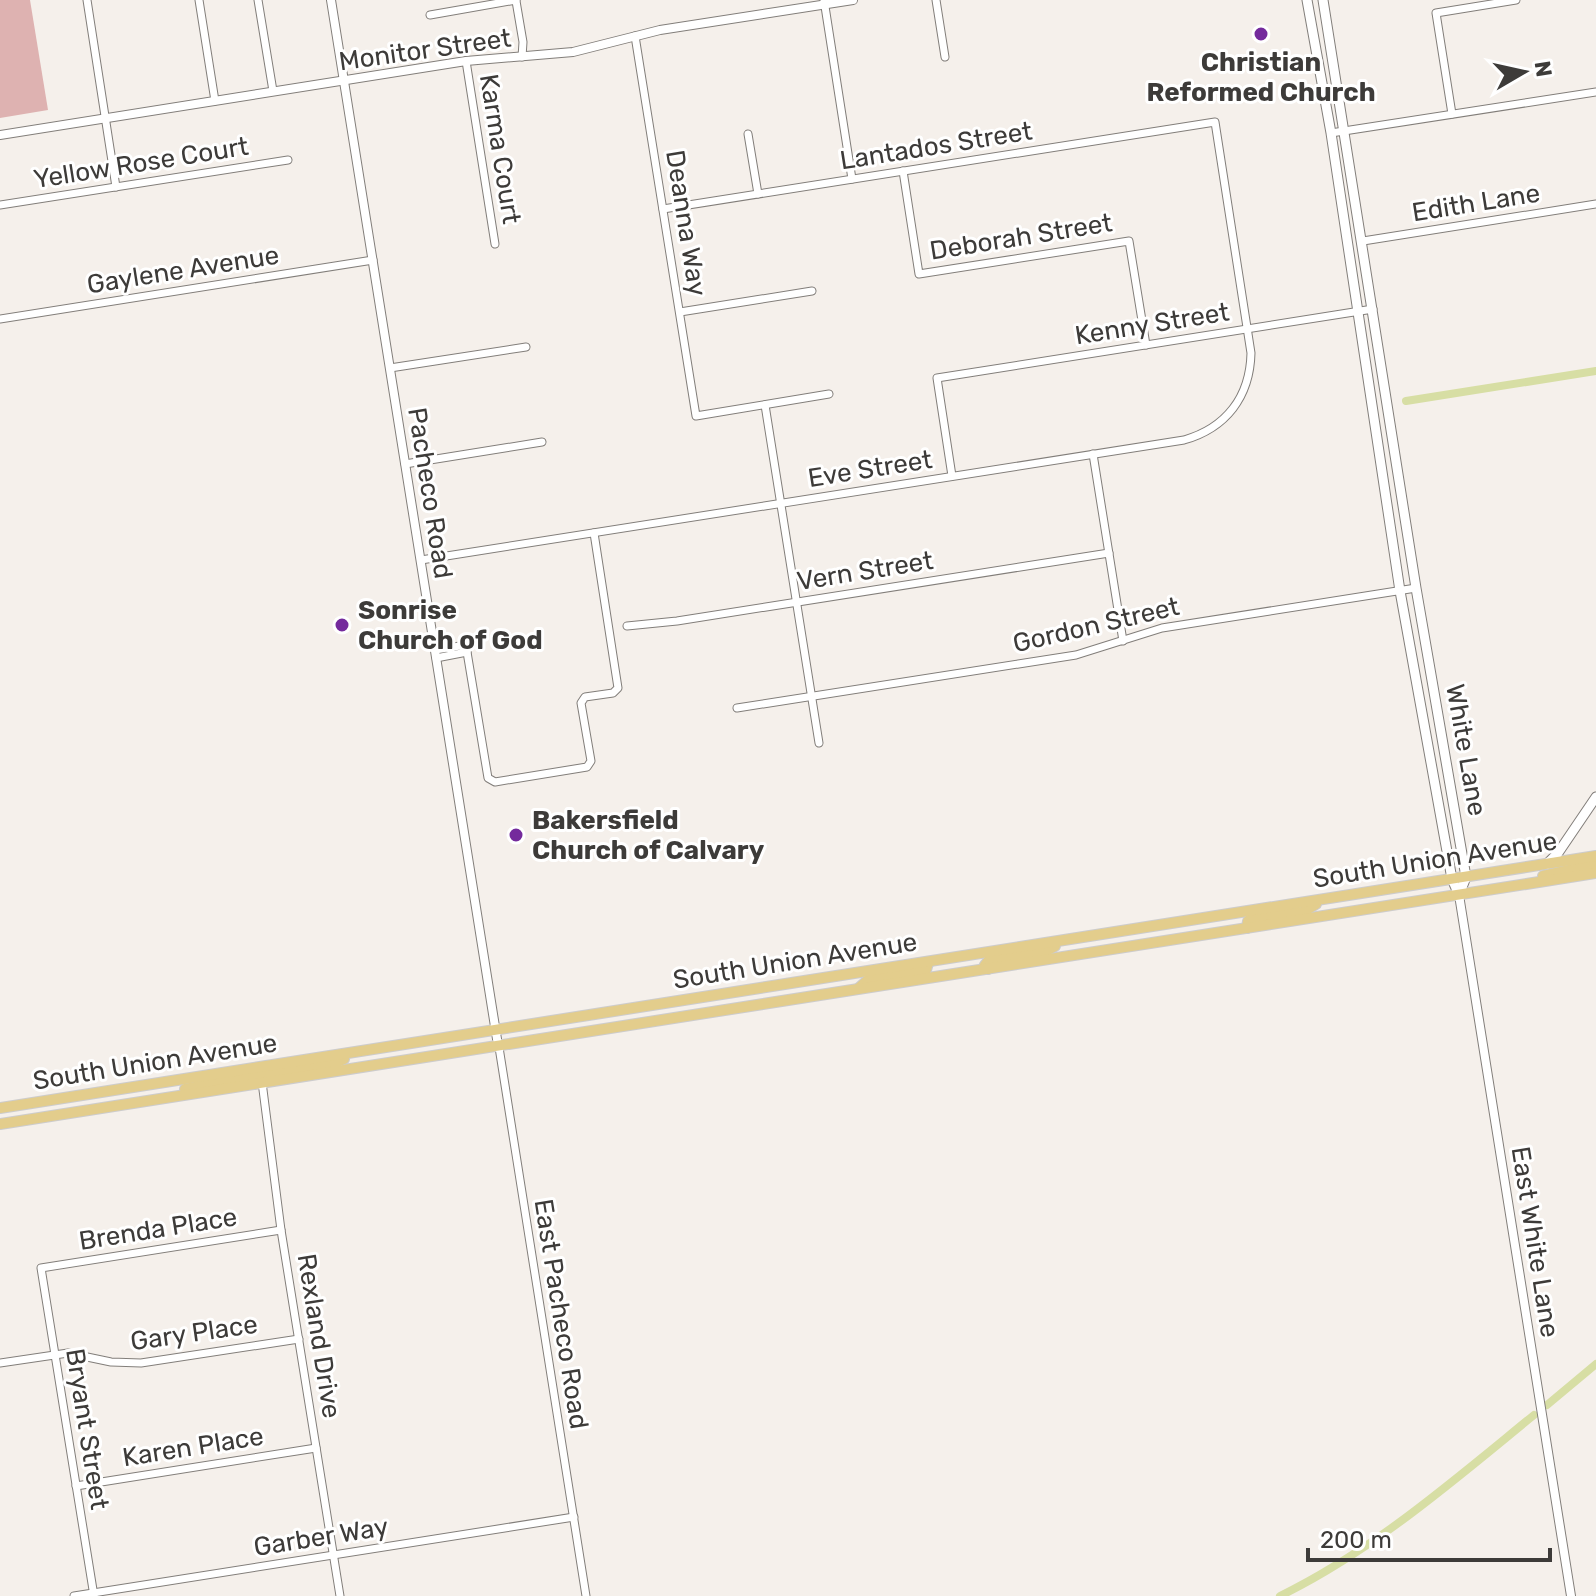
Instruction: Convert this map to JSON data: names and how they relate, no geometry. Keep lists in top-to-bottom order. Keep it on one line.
{"streets":{"main road":["White Lane","South Union Avenue"],"street":["Monitor Street","Lantados Street","Karma Court","Yellow Rose Court","Edith Lane","Deanna Way","Deborah Street","Gaylene Avenue","Kenny Street","Eve Street","Pacheco Road","Vern Street","Gordon Street","Brenda Place","East White Lane","East Pacheco Road","Gary Place","Rexland Drive","Bryant Street","Karen Place","Garber Way"]},"crossings":[["Monitor Street","Karma Court"],["Monitor Street","Deanna Way"],["Monitor Street","Pacheco Road"],["Lantados Street","Deanna Way"],["Lantados Street","Deborah Street"],["Lantados Street","Eve Street"],["Edith Lane","White Lane"],["Deborah Street","Kenny Street"],["Gaylene Avenue","Pacheco Road"],["Kenny Street","Eve Street"],["Kenny Street","White Lane"],["Eve Street","Pacheco Road"],["Pacheco Road","South Union Avenue"],["Pacheco Road","East Pacheco Road"],["Gordon Street","White Lane"],["White Lane","South Union Avenue"],["White Lane","East White Lane"],["South Union Avenue","East White Lane"],["South Union Avenue","East Pacheco Road"],["South Union Avenue","Rexland Drive"],["Brenda Place","Rexland Drive"],["Brenda Place","Bryant Street"],["East Pacheco Road","Garber Way"],["Gary Place","Rexland Drive"],["Gary Place","Bryant Street"],["Rexland Drive","Karen Place"],["Rexland Drive","Garber Way"],["Bryant Street","Karen Place"],["Bryant Street","Garber Way"]],"places":["Christian Reformed Church","Sonrise Church of God","Bakersfield Church of Calvary"],"scale_bar":"200 m","north":"right"}
